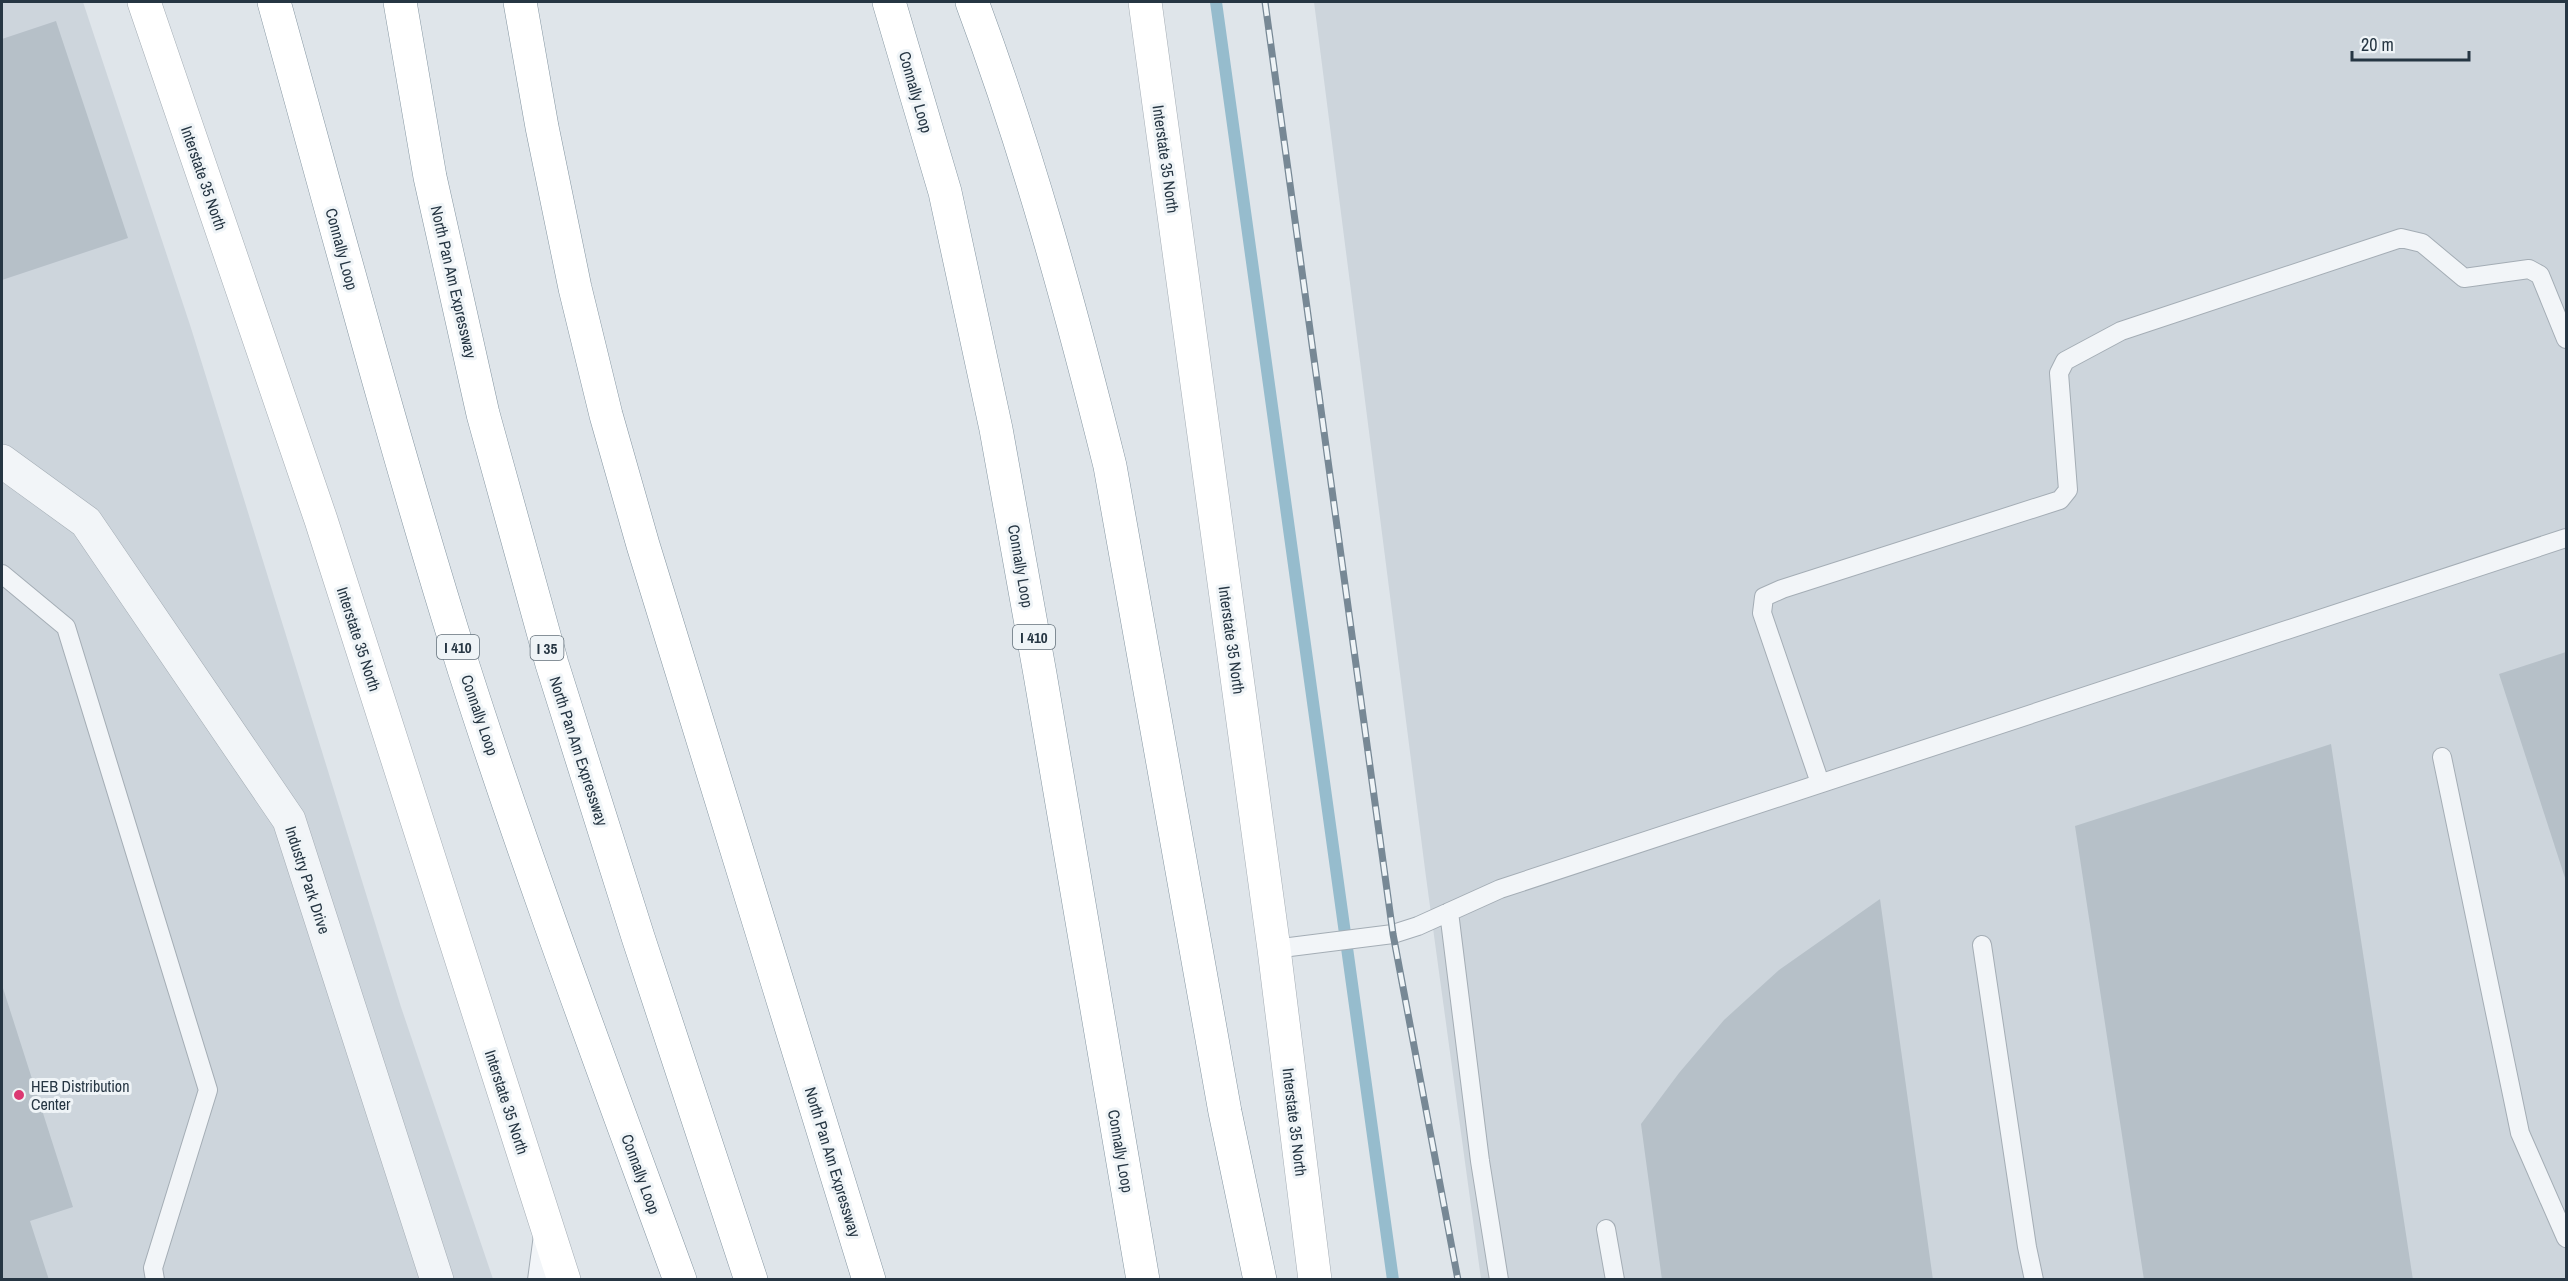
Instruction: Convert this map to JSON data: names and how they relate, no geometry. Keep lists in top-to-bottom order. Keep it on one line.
{"streets":{"main road":["Connally Loop","Interstate 35 North","North Pan Am Expressway","I 410","I 35"],"street":["Industry Park Drive"]},"places":["HEB Distribution Center"],"scale_bar":"20 m"}
